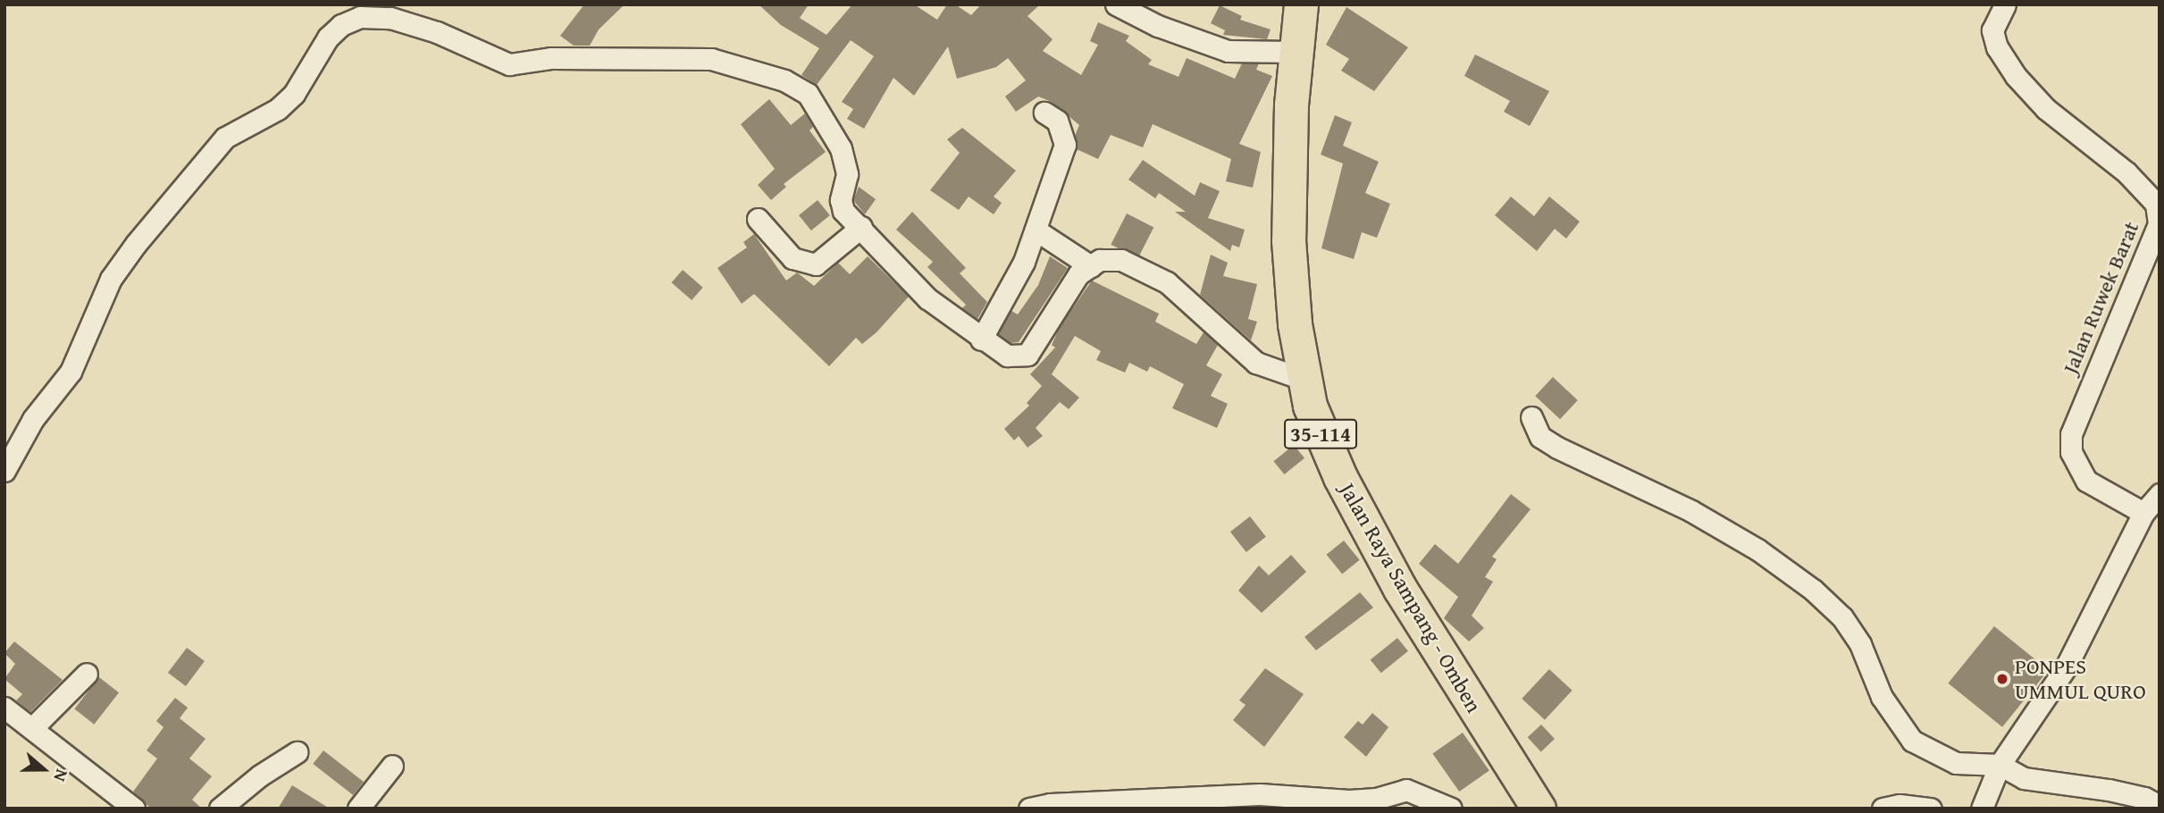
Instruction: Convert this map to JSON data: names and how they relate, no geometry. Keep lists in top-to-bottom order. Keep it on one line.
{"streets":{"main road":["35-114","Jalan Raya Sampang - Omben"],"street":["Jalan Ruwek Barat"]},"places":["PONPES UMMUL QURO"],"north":"right"}
